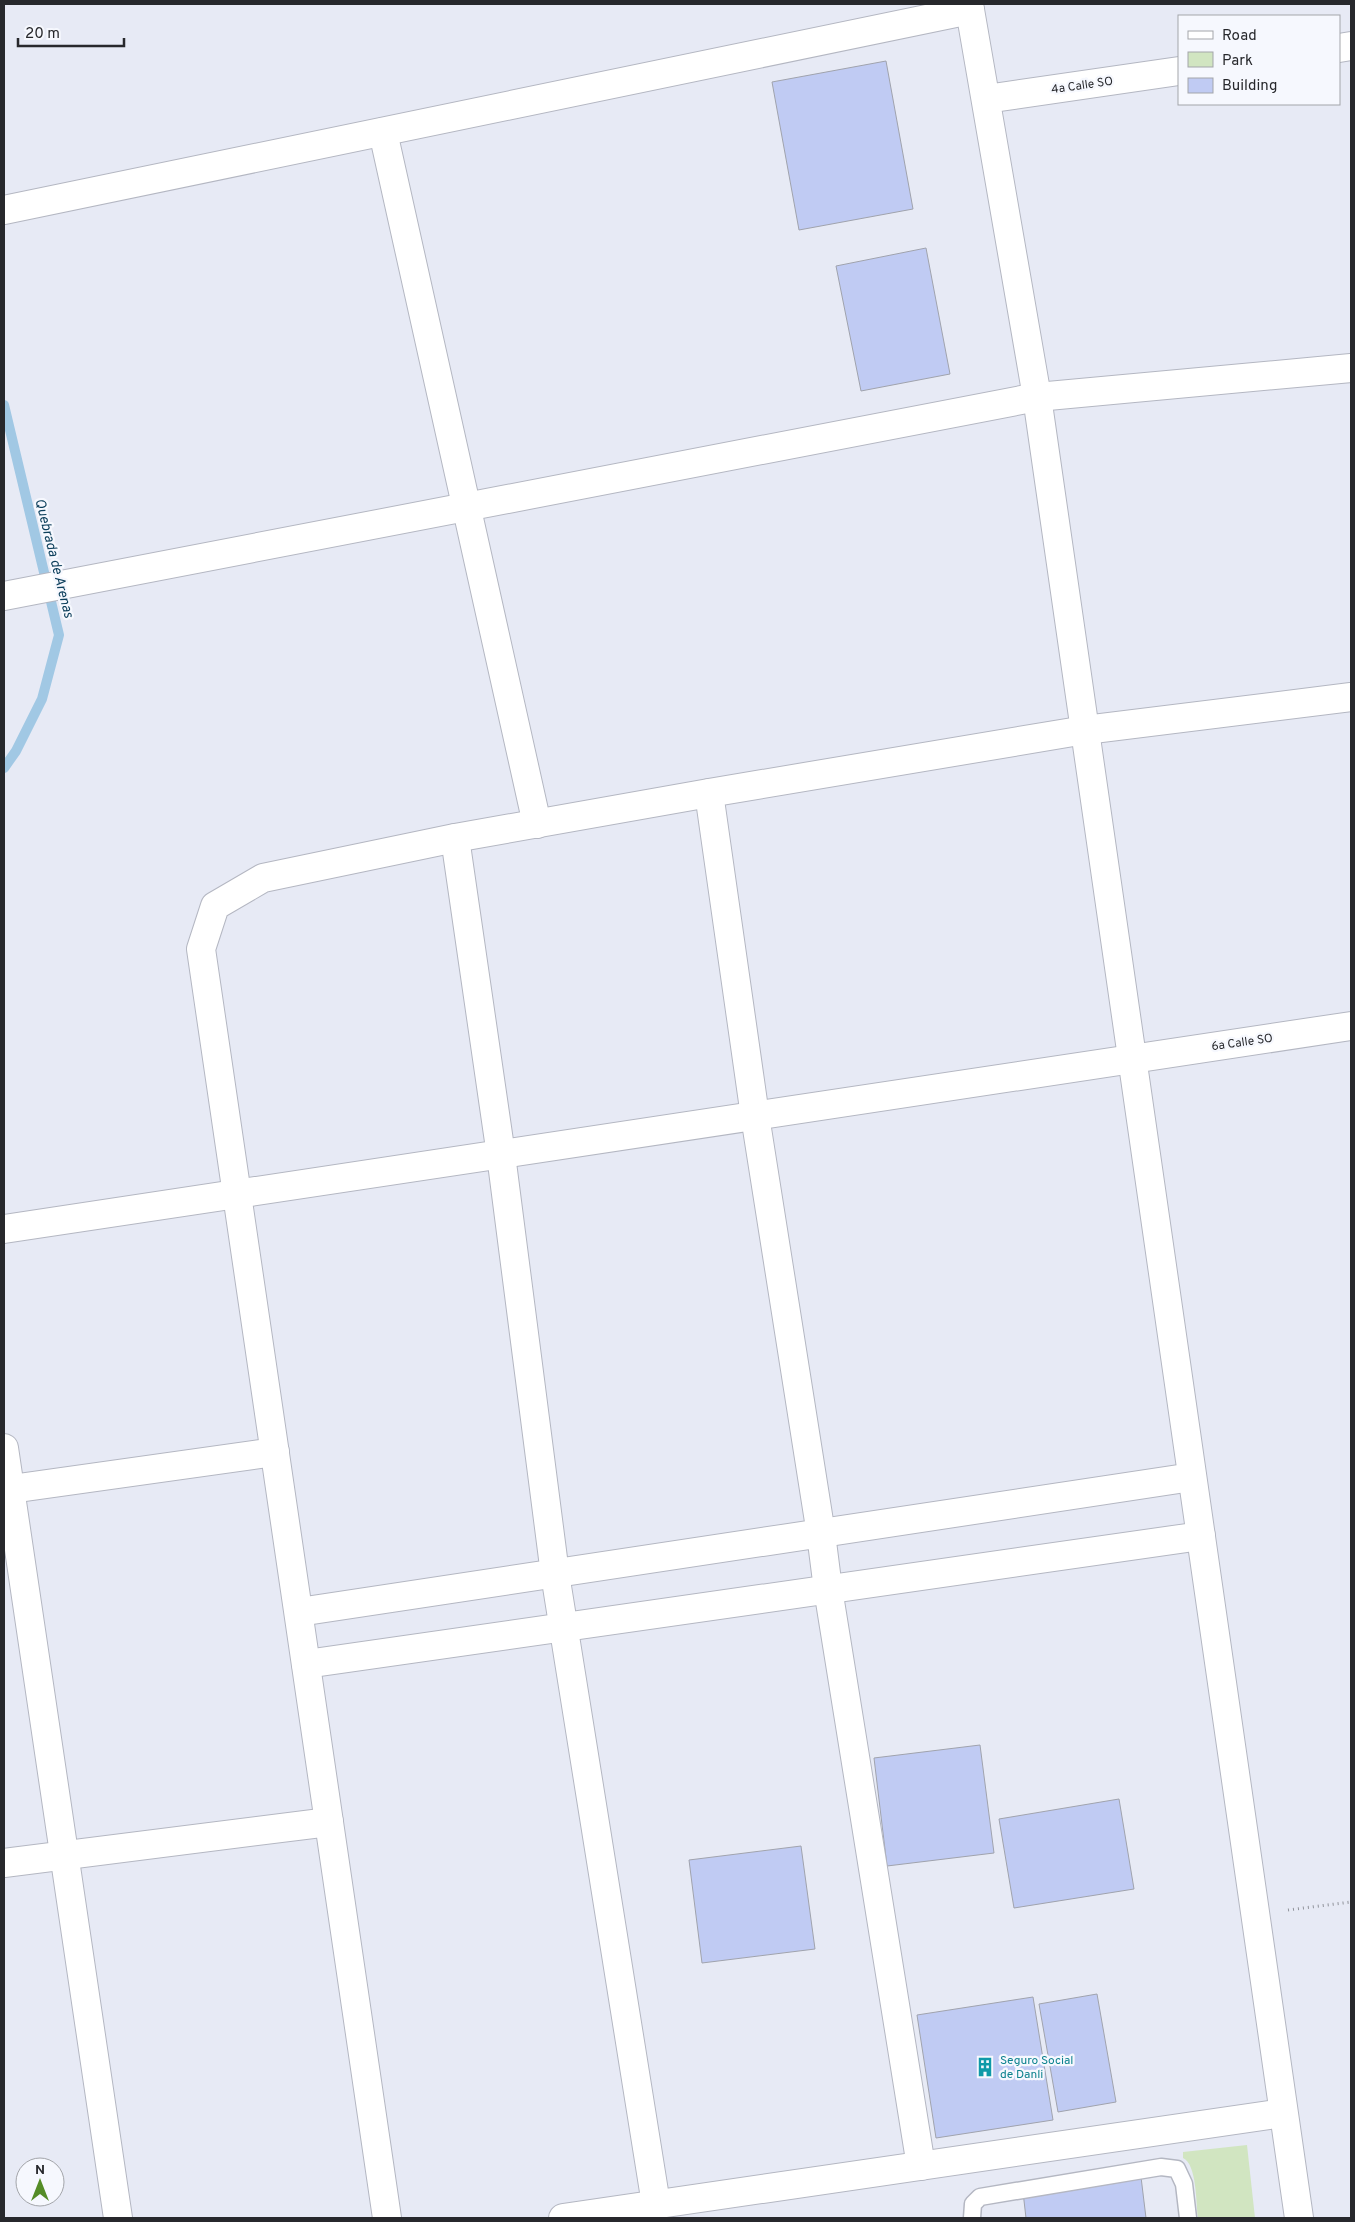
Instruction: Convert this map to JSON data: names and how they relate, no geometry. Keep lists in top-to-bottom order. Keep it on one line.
{"streets":{"main road":["4a Calle SO","6a Calle SO"]},"water":["Quebrada de Arenas"],"places":{"building":["Seguro Social de Danli"]},"legend":["Road","Park","Building"],"scale_bar":"20 m","north":"top"}
